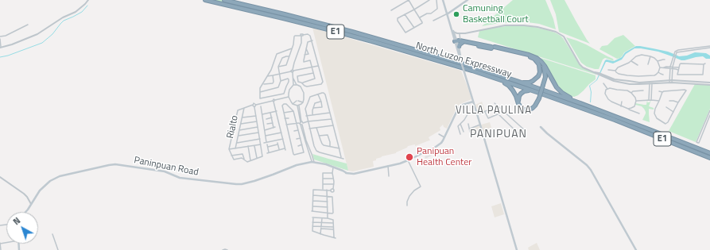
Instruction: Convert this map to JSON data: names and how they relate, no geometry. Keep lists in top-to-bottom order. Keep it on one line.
{"streets":{"highway":["E1","North Luzon Expressway"],"main road":["Paninpuan Road"],"street":["Rialto"]},"districts":["VILLA PAULINA","PANIPUAN"],"places":["Camuning Basketball Court","Panipuan Health Center"],"north":"top left"}
